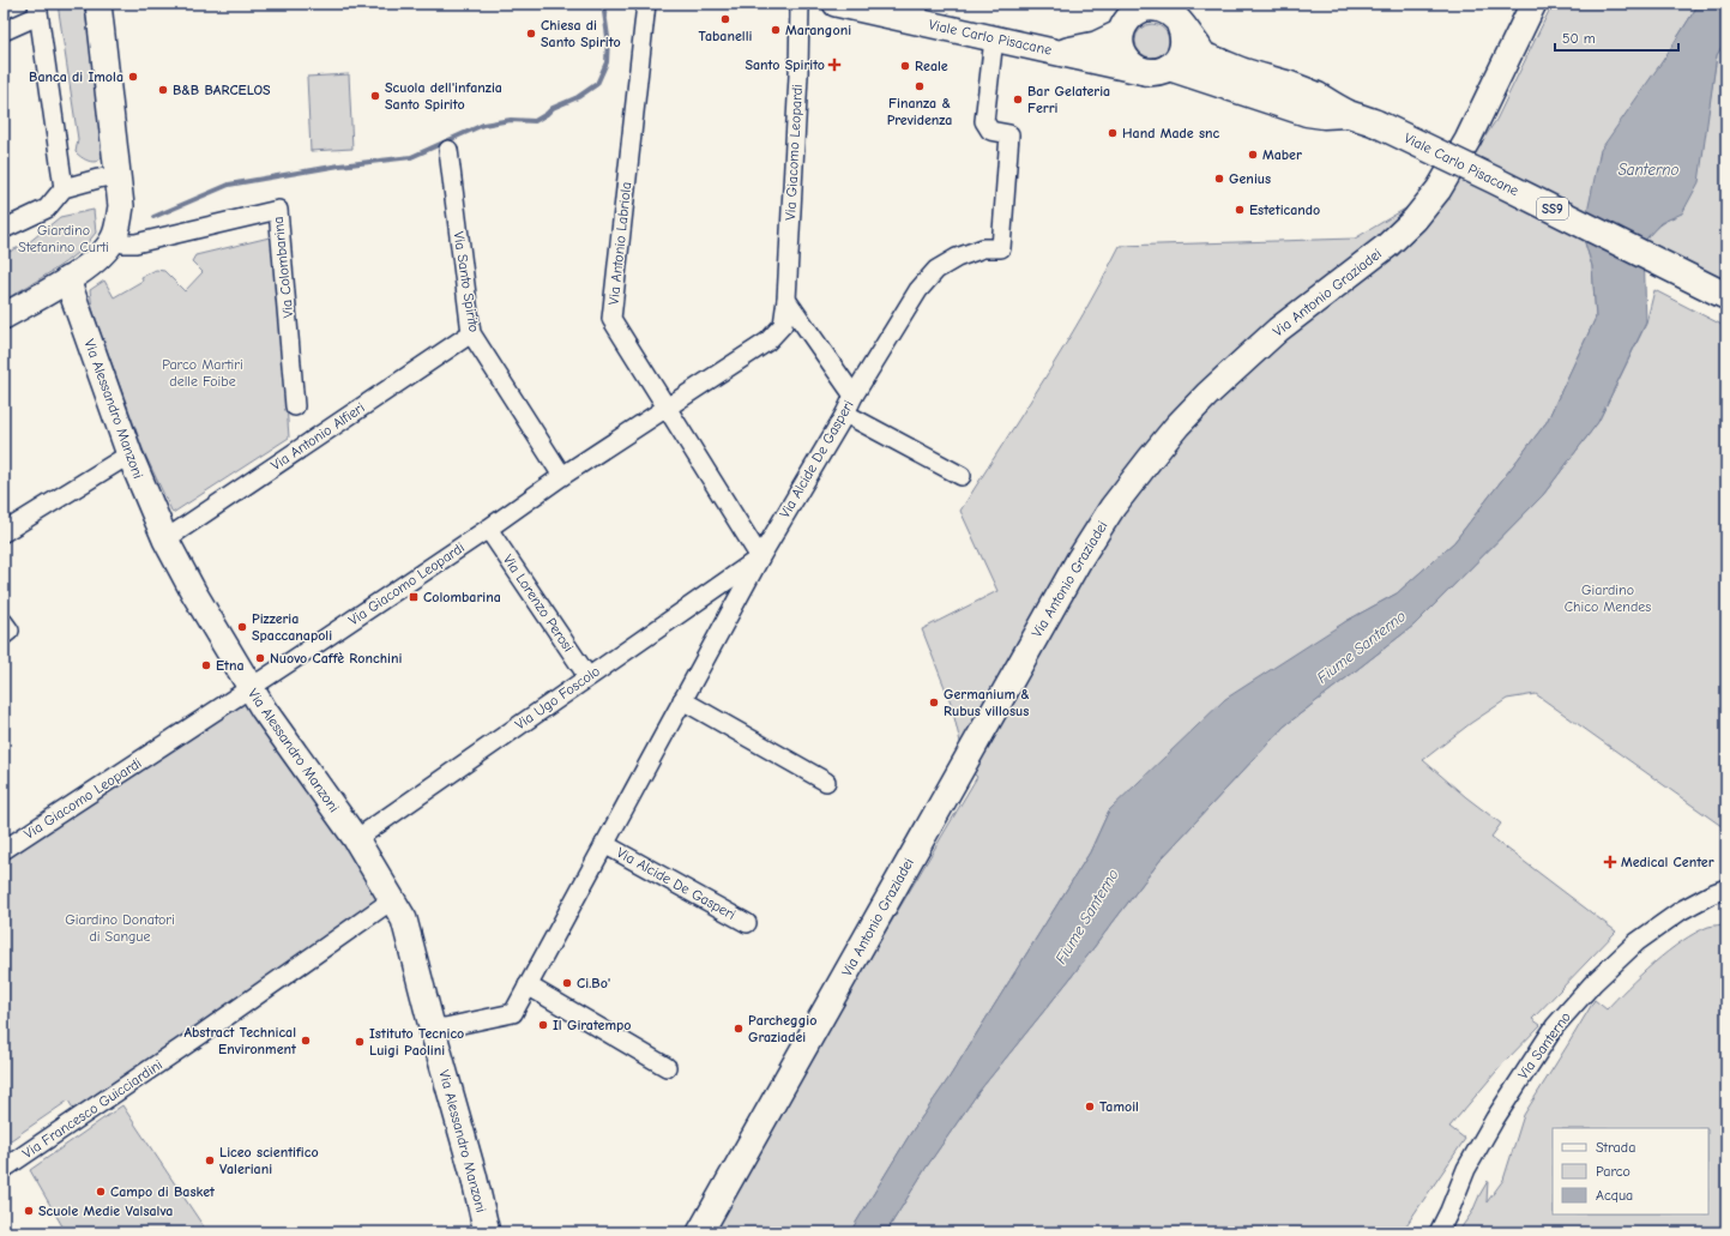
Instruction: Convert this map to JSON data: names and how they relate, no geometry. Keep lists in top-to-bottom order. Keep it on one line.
{"streets":{"main road":["Viale Carlo Pisacane","SS9"],"street":["Via Giacomo Leopardi","Via Antonio Labriola","Via Colombarina","Via Santo Spirito","Via Antonio Graziadei","Via Alessandro Manzoni","Via Antonio Alfieri","Via Alcide De Gasperi","Via Lorenzo Perosi","Via Ugo Foscolo","Via Santerno","Via Francesco Guicciardini"]},"crossings":[["Viale Carlo Pisacane","Via Alcide De Gasperi"],["Via Giacomo Leopardi","Via Antonio Labriola"],["Via Giacomo Leopardi","Via Santo Spirito"],["Via Giacomo Leopardi","Via Alessandro Manzoni"],["Via Giacomo Leopardi","Via Lorenzo Perosi"],["Via Antonio Labriola","Via Alcide De Gasperi"],["Via Antonio Labriola","Via Ugo Foscolo"],["Via Santo Spirito","Via Antonio Alfieri"],["Via Alessandro Manzoni","Via Antonio Alfieri"],["Via Alessandro Manzoni","Via Alcide De Gasperi"],["Via Alessandro Manzoni","Via Ugo Foscolo"],["Via Alessandro Manzoni","Via Francesco Guicciardini"],["Via Alcide De Gasperi","Via Ugo Foscolo"],["Via Lorenzo Perosi","Via Ugo Foscolo"]],"water":["Santerno","Fiume Santerno"],"parks":["Giardino Stefanino Curti","Parco Martiri delle Foibe","Giardino Chico Mendes","Giardino Donatori di Sangue"],"places":{"other":["Tabanelli","Marangoni","Chiesa di Santo Spirito","Reale","Banca di Imola","Finanza & Previdenza","B&B BARCELOS","Scuola dell'infanzia Santo Spirito","Bar Gelateria Ferri","Hand Made snc","Maber","Genius","Esteticando","Pizzeria Spaccanapoli","Nuovo Caffè Ronchini","Etna","Germanium & Rubus villosus","Ci.Bo'","Il Giratempo","Parcheggio Graziadei","Abstract Technical Environment","Istituto Tecnico Luigi Paolini","Tamoil","Liceo scientifico Valeriani","Campo di Basket","Scuole Medie Valsalva"],"health":["Santo Spirito","Medical Center"],"transit":["Colombarina"]},"legend":["Strada","Parco","Acqua"],"scale_bar":"50 m"}
